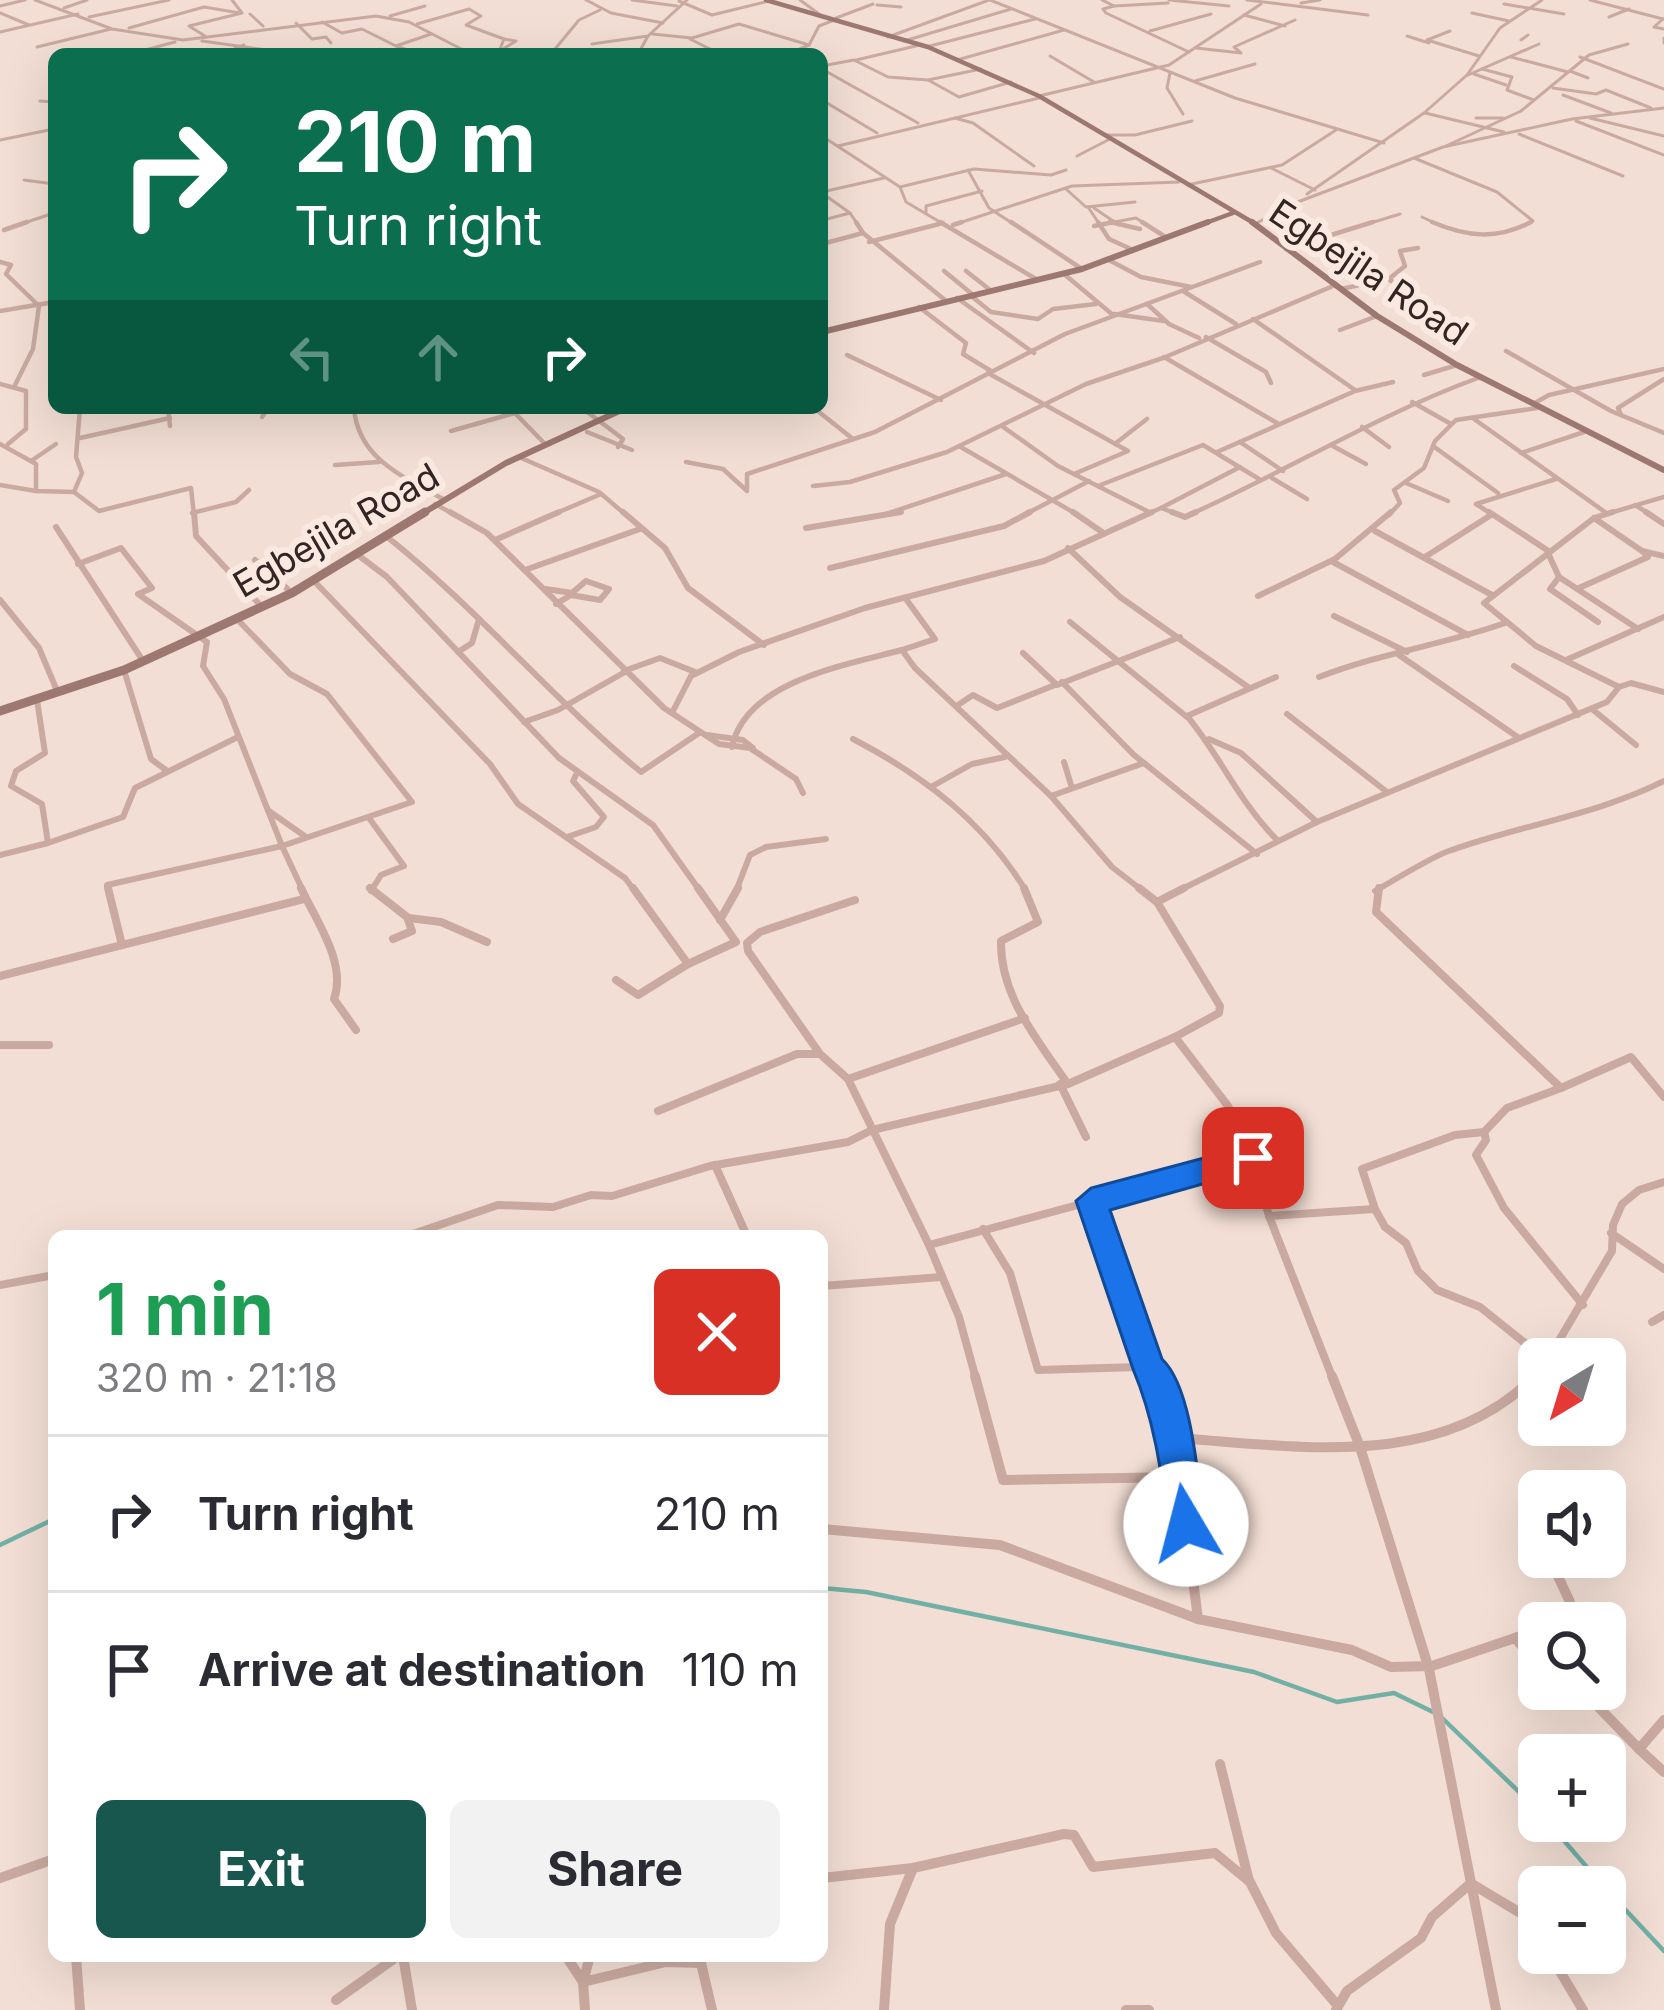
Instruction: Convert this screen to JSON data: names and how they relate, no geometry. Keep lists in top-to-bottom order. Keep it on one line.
{"streets":{"street":["Egbejila Road"]},"north":"bottom left","page":{"turn":["210 m","Turn right"],"heading":["1 min","320 m · 21:18"],"map_buttons":["+","−"],"list":[{"name":"Turn right","value":"210 m"},{"name":"Arrive at destination","value":"110 m"}],"buttons":["Exit","Share"]}}
